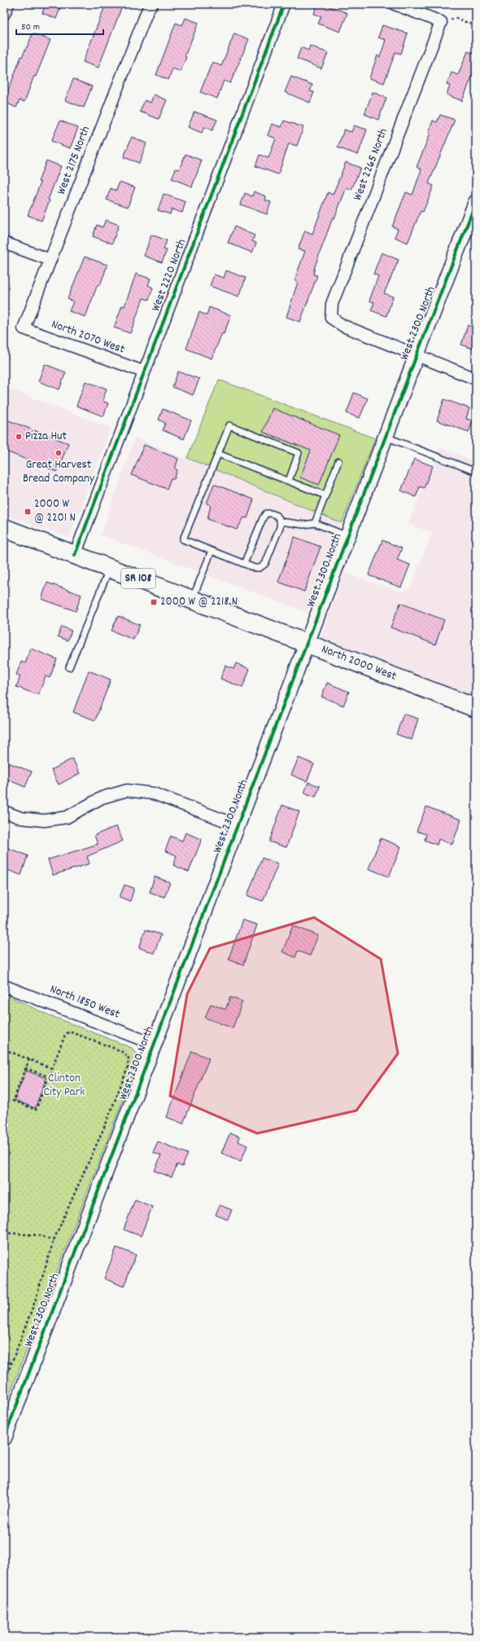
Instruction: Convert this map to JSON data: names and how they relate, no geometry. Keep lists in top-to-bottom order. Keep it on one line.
{"streets":{"main road":["SR 108","North 2000 West"],"street":["West 2175 North","West 2265 North","West 2220 North","West 2300 North","North 2070 West","North 1850 West"]},"crossings":[["West 2175 North","North 2070 West"],["West 2265 North","West 2300 North"],["West 2220 North","North 2070 West"],["West 2220 North","North 2000 West"],["West 2300 North","North 2000 West"],["West 2300 North","North 1850 West"]],"parks":["Clinton City Park"],"places":{"other":["Pizza Hut","Great Harvest Bread Company"],"transit":["2000 W @ 2201 N","2000 W @ 2218 N"]},"scale_bar":"50 m"}
